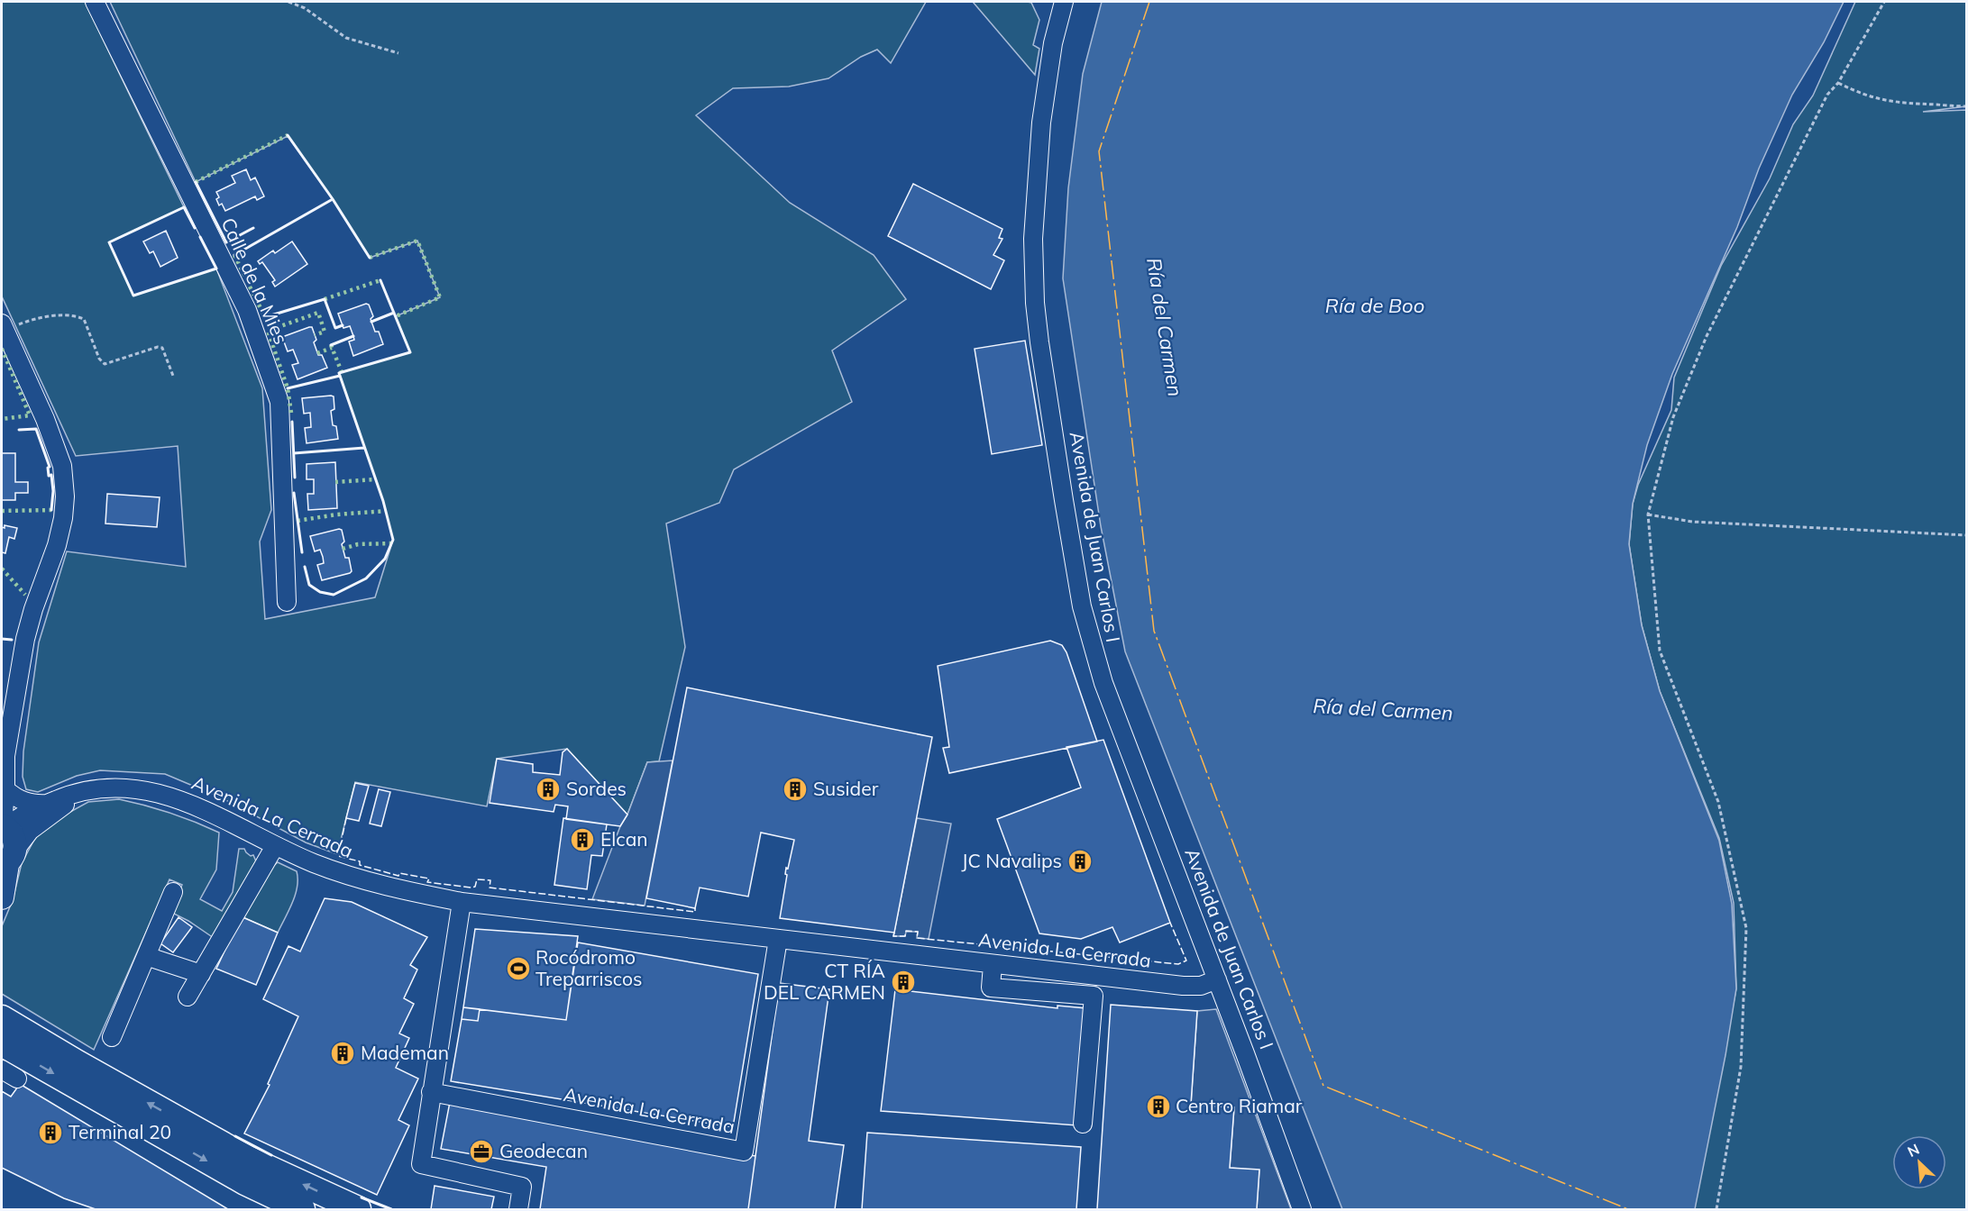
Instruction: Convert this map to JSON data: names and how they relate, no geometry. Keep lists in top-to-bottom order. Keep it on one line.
{"streets":{"street":["Calle de la Mies","Avenida de Juan Carlos I","Avenida La Cerrada"]},"crossings":[["Avenida de Juan Carlos I","Avenida La Cerrada"]],"water":["Ría de Boo","Ría del Carmen"],"places":{"building":["Sordes","Susider","Elcan","JC Navalips","CT RÍA DEL CARMEN","Mademan","Centro Riamar","Terminal 20"],"sports":["Rocódromo Treparriscos"],"office":["Geodecan"]},"north":"top left"}
